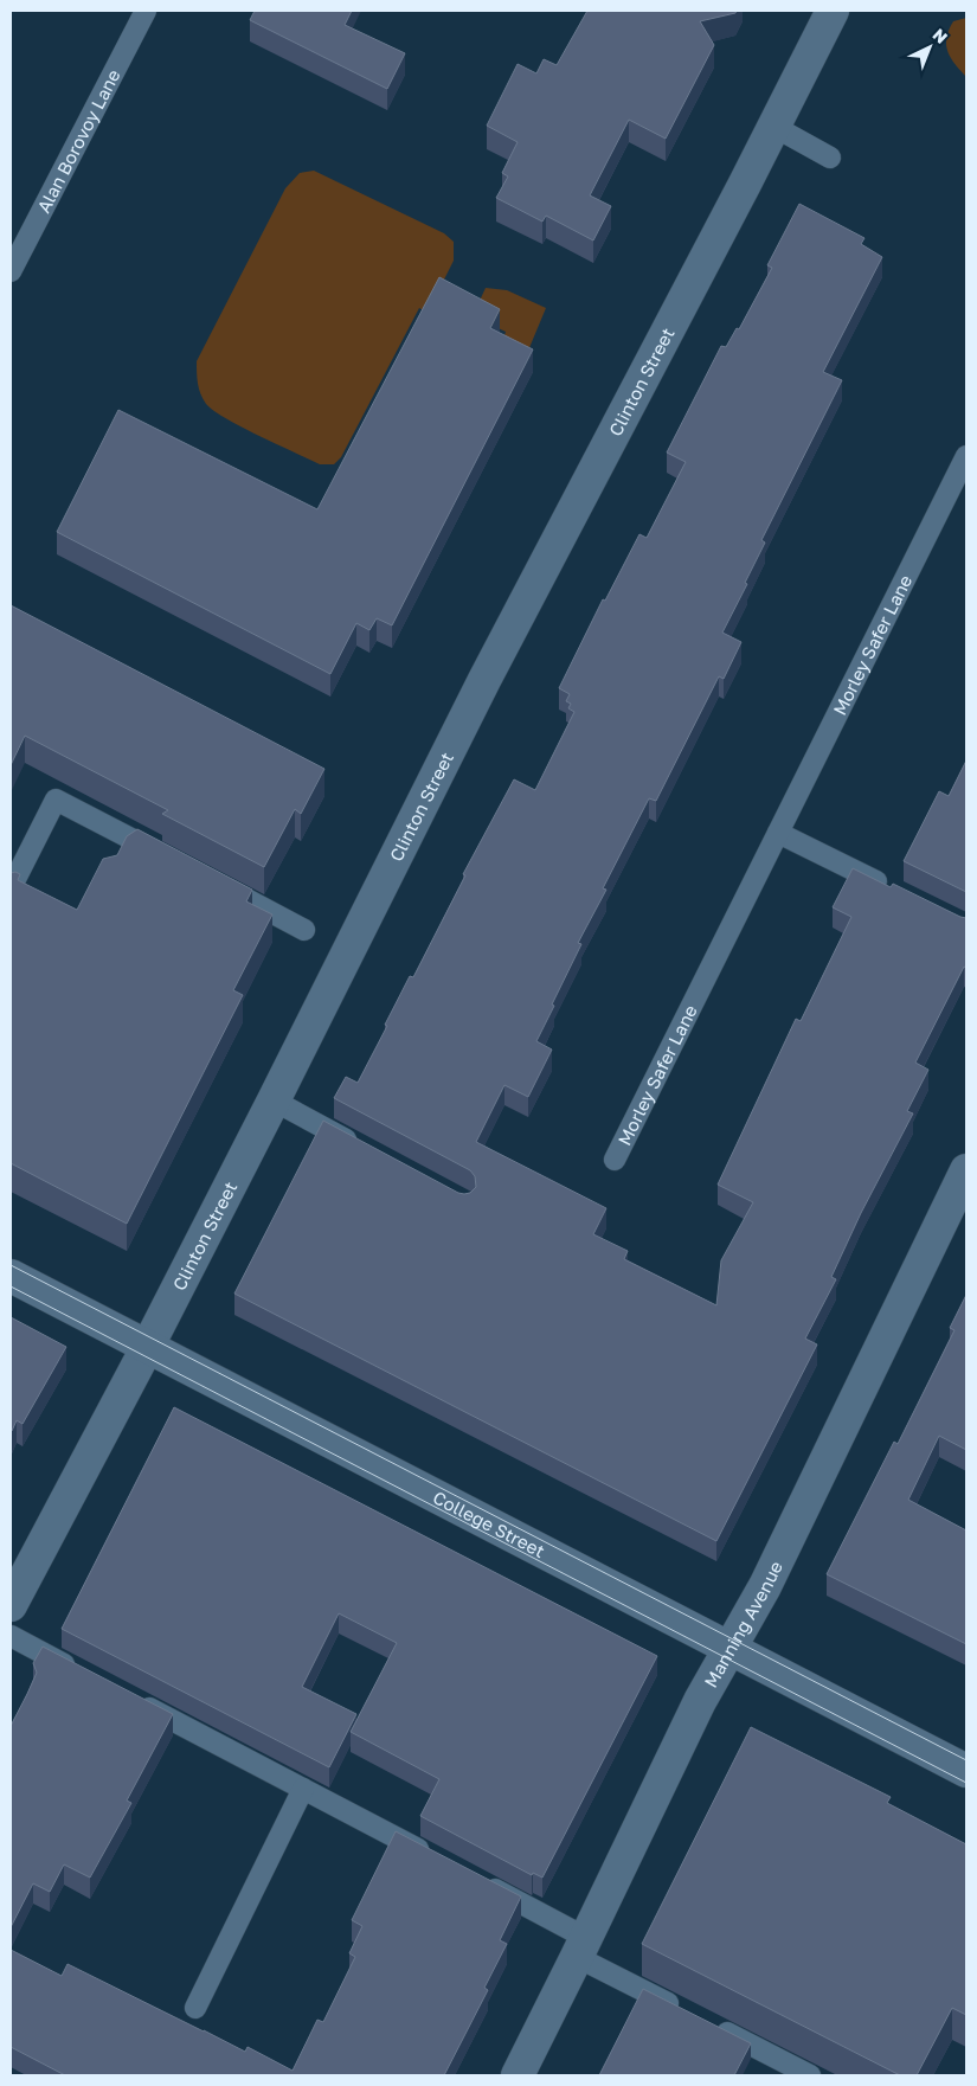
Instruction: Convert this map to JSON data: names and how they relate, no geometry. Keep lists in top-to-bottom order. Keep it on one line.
{"streets":{"street":["Clinton Street","College Street","Manning Avenue"],"lane":["Alan Borovoy Lane","Morley Safer Lane"]},"crossings":[["Clinton Street","College Street"],["College Street","Manning Avenue"]],"north":"top right"}
